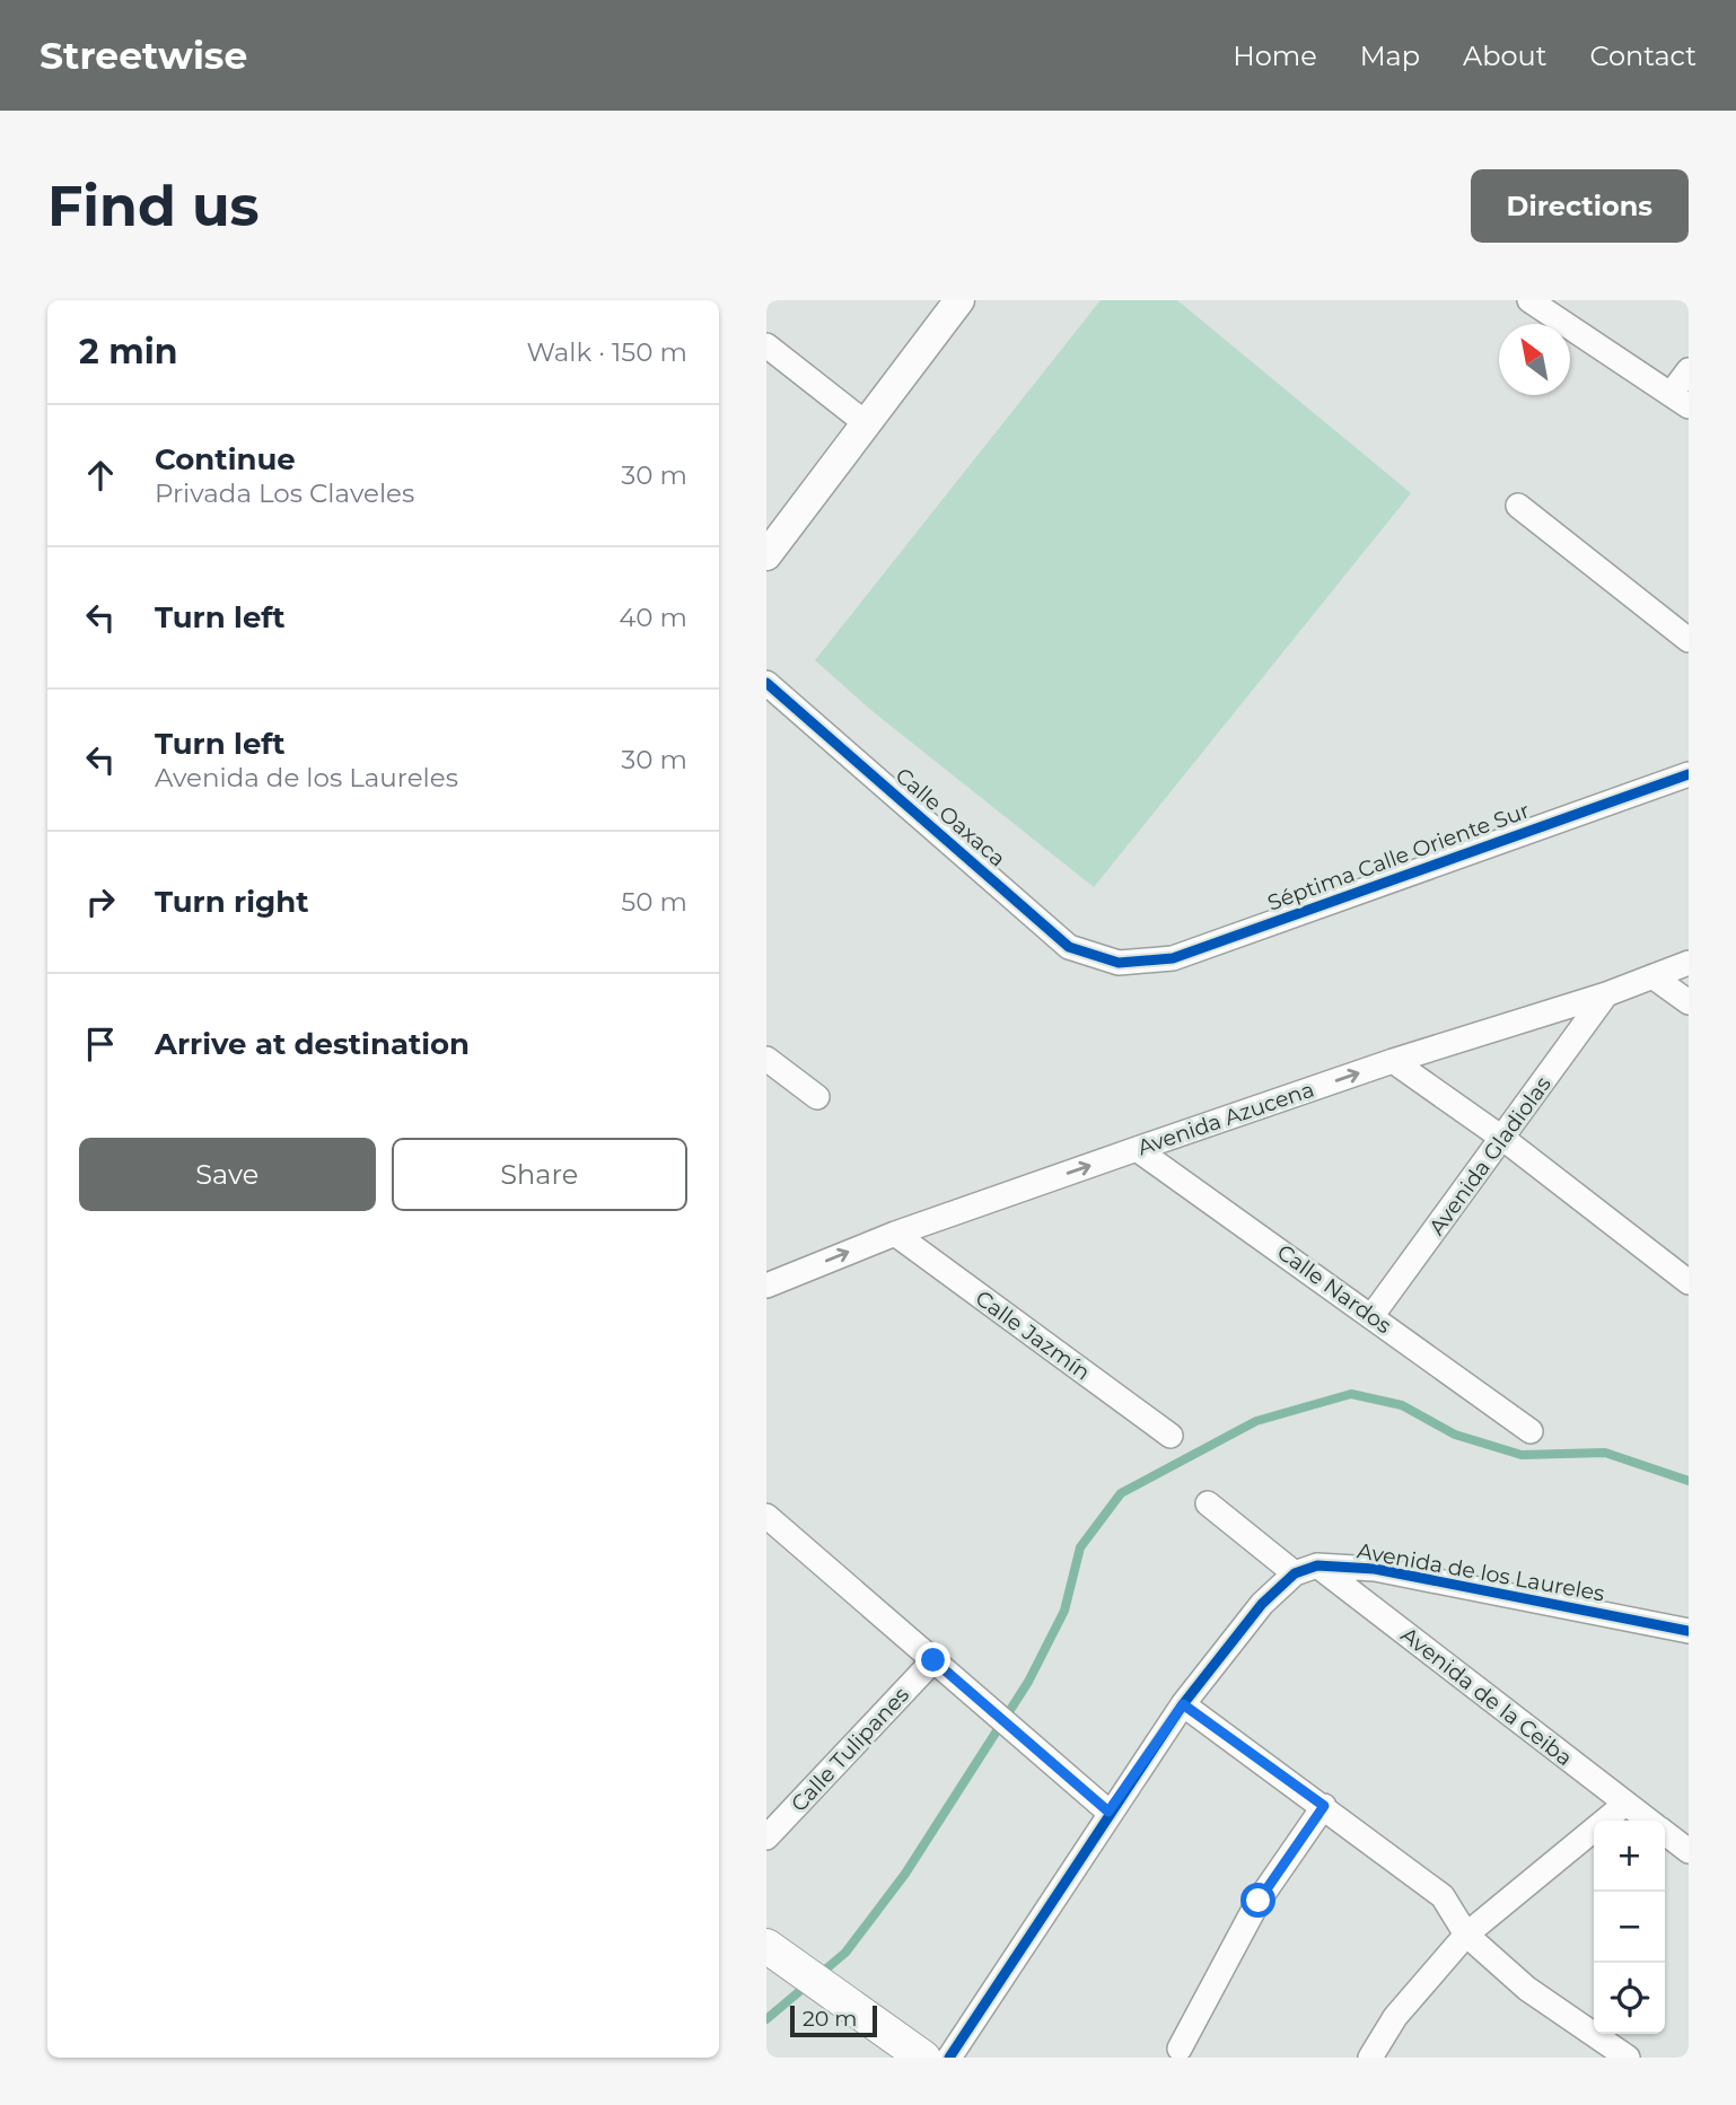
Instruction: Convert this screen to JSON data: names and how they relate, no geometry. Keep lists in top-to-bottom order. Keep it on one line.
{"streets":{"street":["Calle Oaxaca","Séptima Calle Oriente Sur","Avenida Azucena","Avenida Gladiolas","Calle Nardos","Calle Jazmín","Avenida de los Laureles","Avenida de la Ceiba","Calle Tulipanes"]},"crossings":[["Calle Oaxaca","Séptima Calle Oriente Sur"],["Avenida Azucena","Avenida Gladiolas"],["Avenida Azucena","Calle Nardos"],["Avenida Azucena","Calle Jazmín"],["Avenida Gladiolas","Calle Nardos"],["Avenida de los Laureles","Avenida de la Ceiba"]],"one_way":["Avenida Azucena"],"scale_bar":"20 m","north":"top left","page":{"header":"Streetwise","nav":["Home","Map","About","Contact"],"buttons":["Directions",["Save","Share"]],"title":"Find us","heading":["2 min","Walk · 150 m"],"list":[["Continue","Privada Los Claveles","30 m"],["Turn left","40 m"],["Turn left","Avenida de los Laureles","30 m"],["Turn right","50 m"],"Arrive at destination"],"map_buttons":["+","−"],"scale":"20 m"}}
